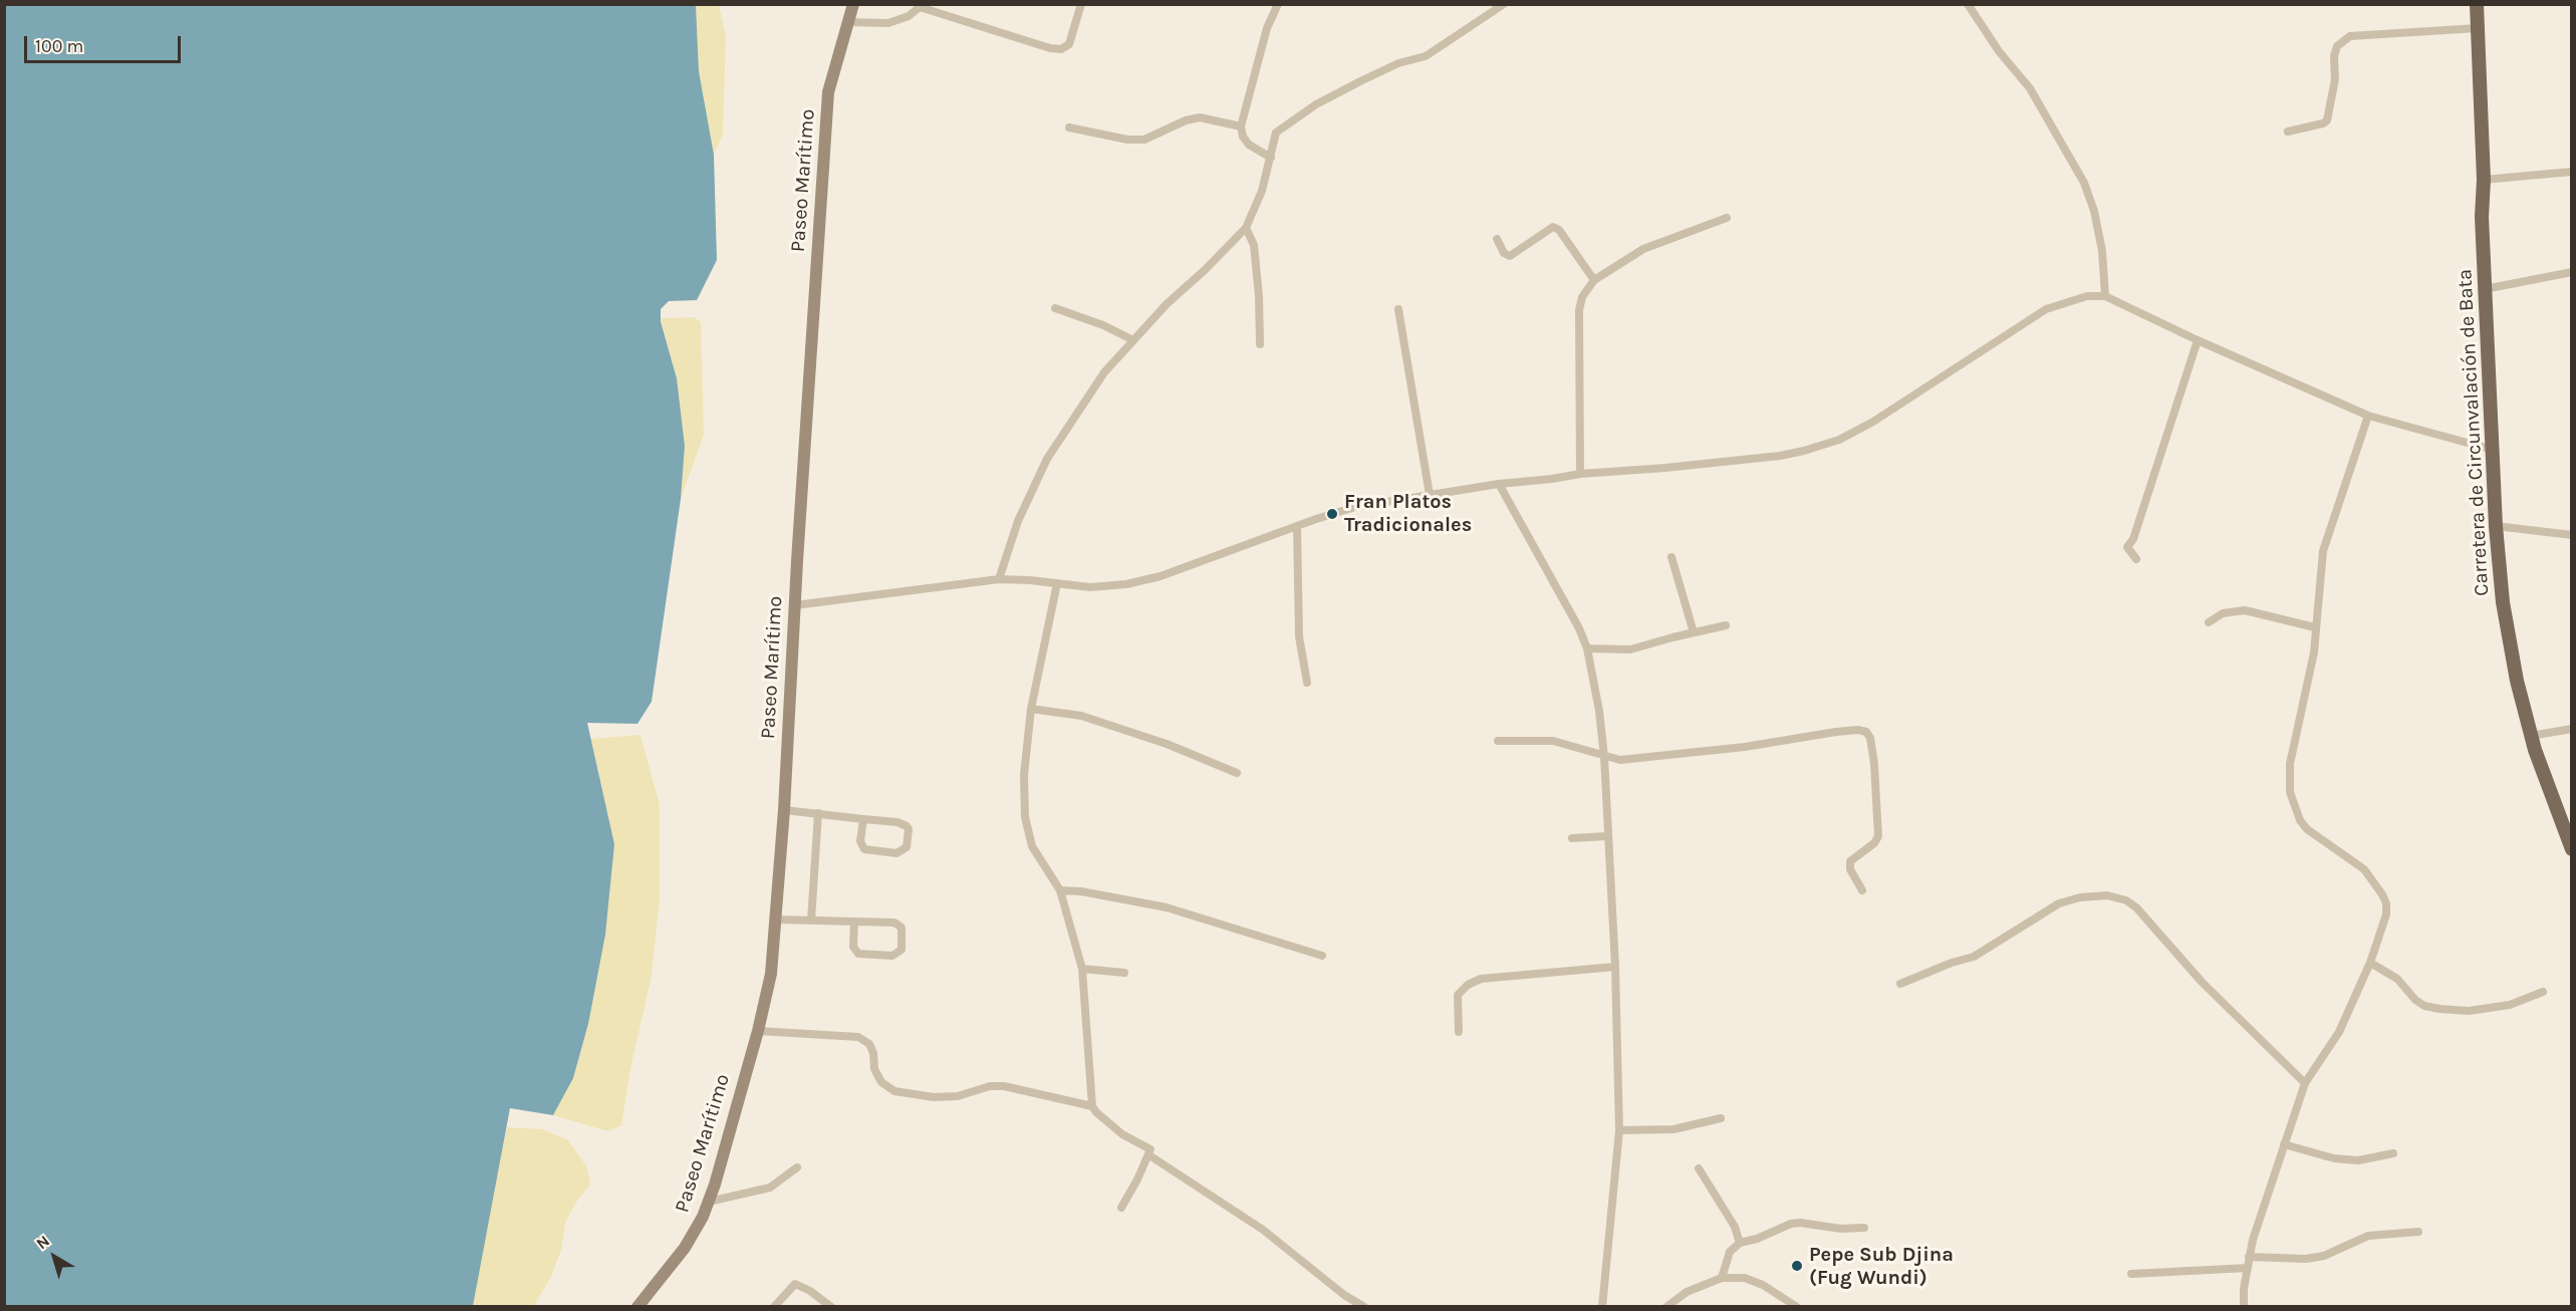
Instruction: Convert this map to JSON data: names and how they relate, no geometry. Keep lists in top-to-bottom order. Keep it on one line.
{"streets":{"main road":["Paseo Marítimo","Carretera de Circunvalación de Bata"]},"places":["Fran Platos Tradicionales","Pepe Sub Djina (Fug Wundi)"],"scale_bar":"100 m","north":"top left"}
